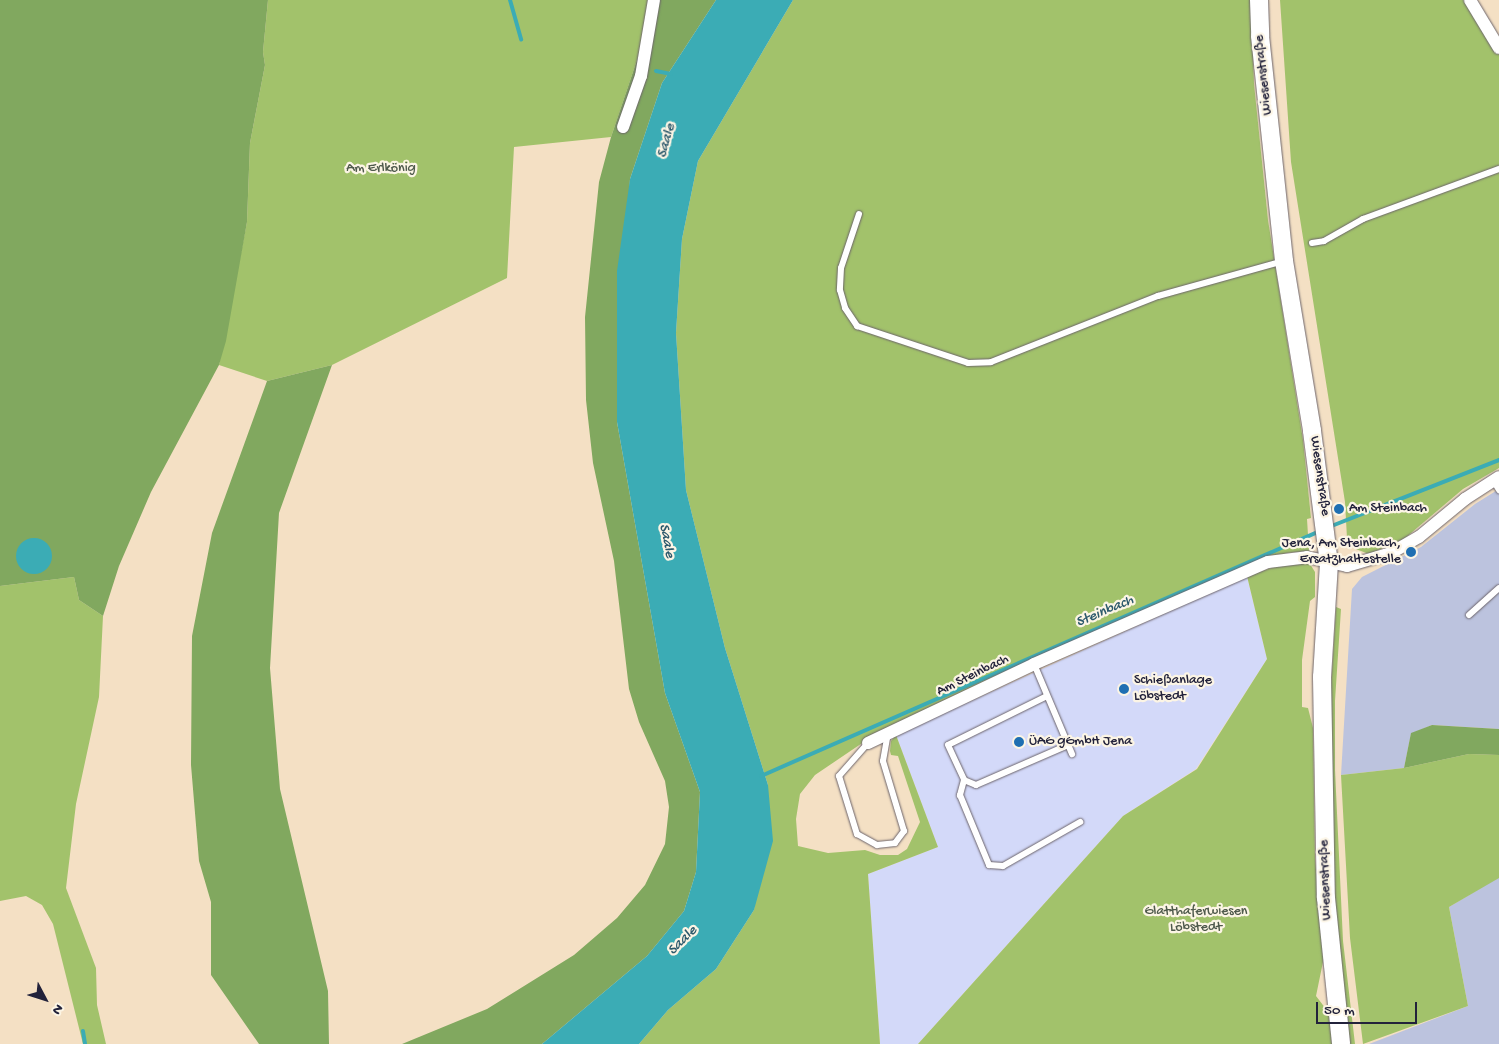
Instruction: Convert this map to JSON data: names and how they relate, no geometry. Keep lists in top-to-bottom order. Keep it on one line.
{"streets":{"street":["Wiesenstraße","Am Steinbach"]},"crossings":[["Wiesenstraße","Am Steinbach"]],"water":["Saale","Steinbach"],"parks":["Am Erlkönig","Glatthaferwiesen Löbstedt"],"places":["Am Steinbach","Jena, Am Steinbach, Ersatzhaltestelle","Schießanlage Löbstedt","ÜAG gGmbH Jena"],"scale_bar":"50 m","north":"bottom right"}
